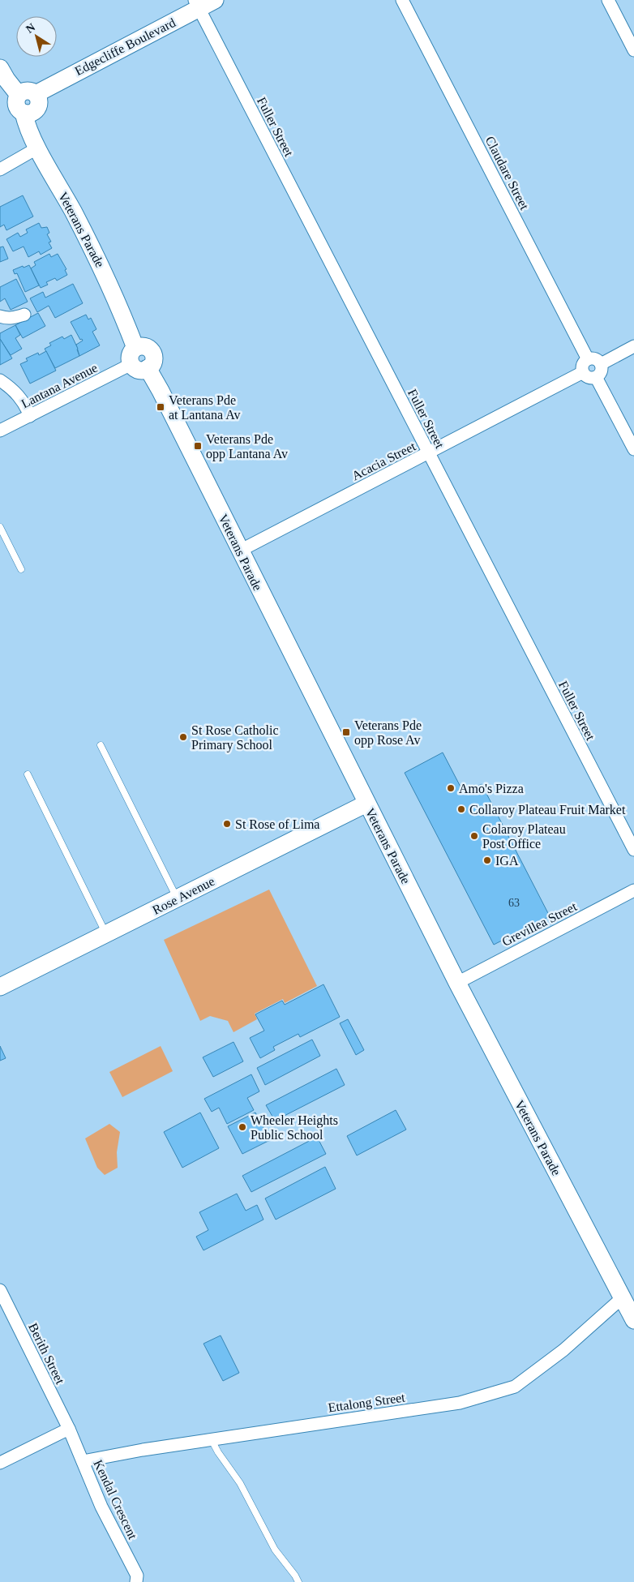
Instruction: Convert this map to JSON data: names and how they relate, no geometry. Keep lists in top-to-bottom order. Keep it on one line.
{"streets":{"street":["Edgecliffe Boulevard","Fuller Street","Claudare Street","Veterans Parade","Lantana Avenue","Acacia Street","Rose Avenue","Grevillea Street","Berith Street","Ettalong Street","Kendal Crescent"]},"crossings":[["Edgecliffe Boulevard","Fuller Street"],["Edgecliffe Boulevard","Veterans Parade"],["Fuller Street","Acacia Street"],["Claudare Street","Acacia Street"],["Veterans Parade","Lantana Avenue"],["Veterans Parade","Acacia Street"],["Veterans Parade","Rose Avenue"],["Veterans Parade","Grevillea Street"],["Veterans Parade","Ettalong Street"],["Berith Street","Kendal Crescent"],["Ettalong Street","Kendal Crescent"]],"places":{"transit":["Veterans Pde at Lantana Av","Veterans Pde opp Lantana Av","Veterans Pde opp Rose Av"],"other":["St Rose Catholic Primary School","Amo's Pizza","Collaroy Plateau Fruit Market","St Rose of Lima","Colaroy Plateau Post Office","IGA","Wheeler Heights Public School"]},"house_numbers":["63"],"north":"top left"}
